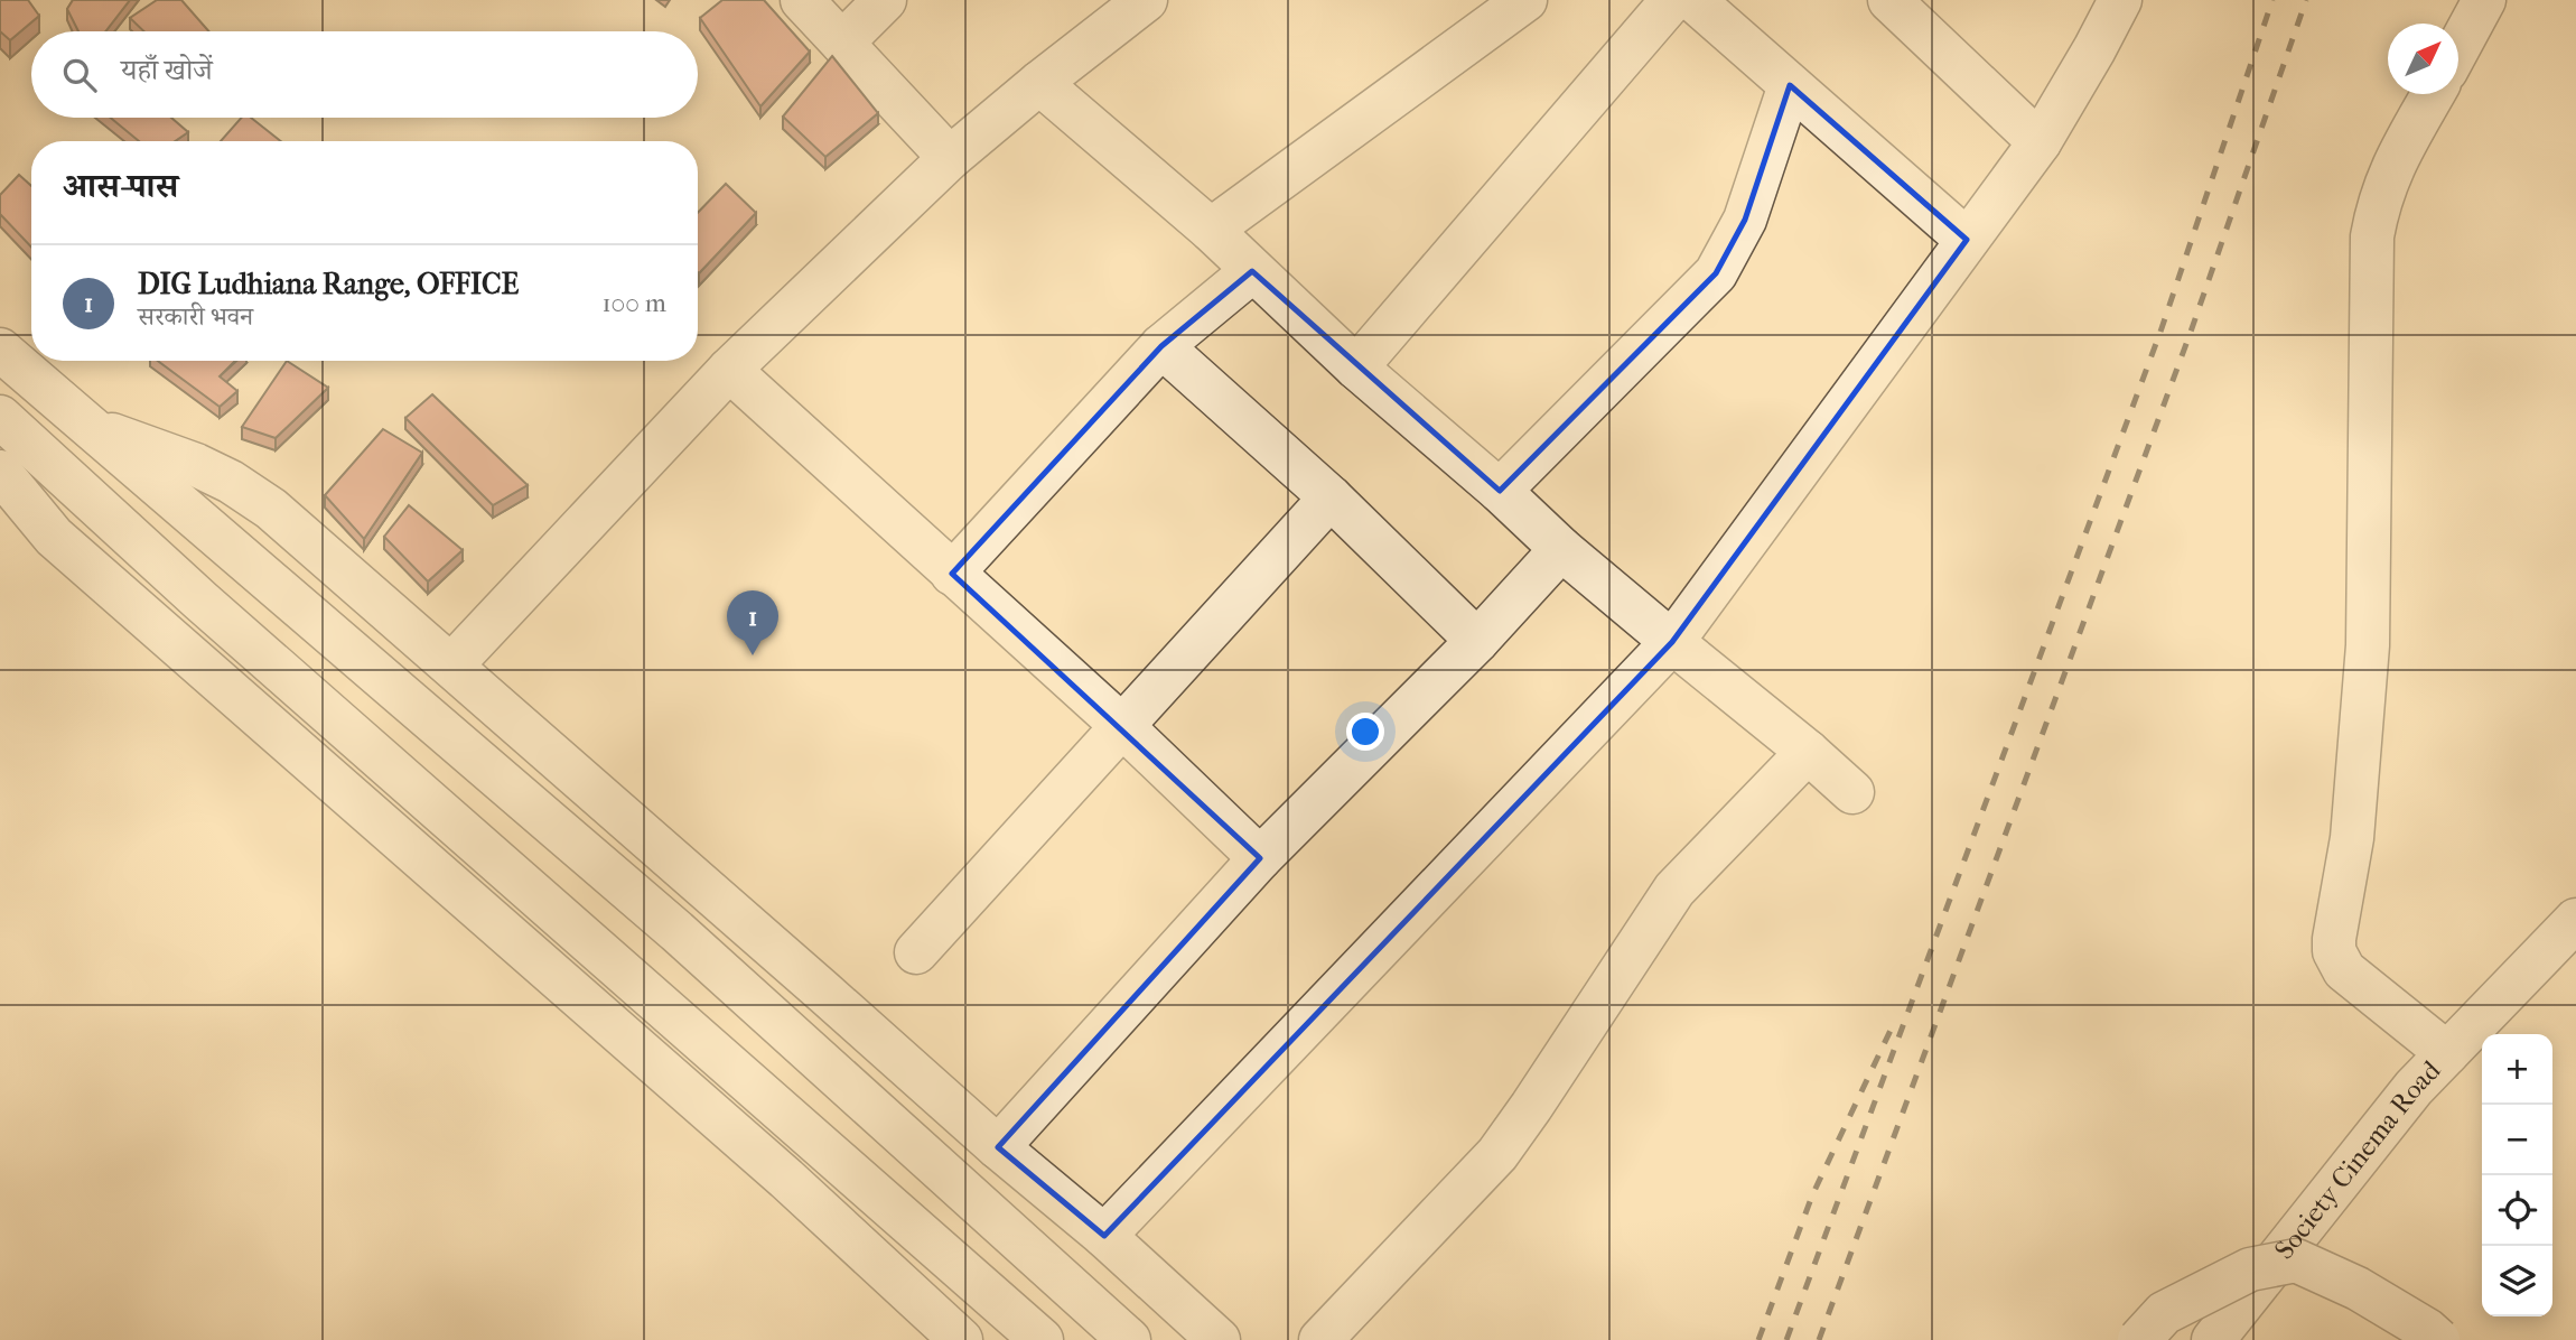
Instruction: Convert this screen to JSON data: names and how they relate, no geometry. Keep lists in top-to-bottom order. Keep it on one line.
{"streets":{"street":["Society Cinema Road"]},"north":"top right","page":{"search":"यहाँ खोजें","heading":"आस-पास","list":[{"mark":"1","name":"DIG Ludhiana Range, OFFICE","note":"सरकारी भवन","value":"100 m"}],"pins":"1","map_buttons":["+","−"]}}
